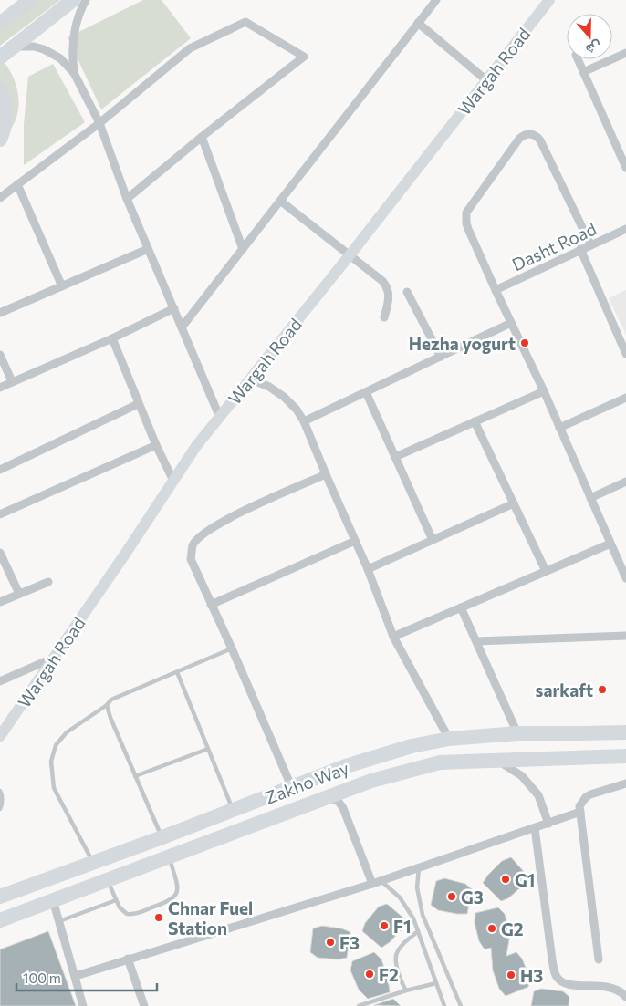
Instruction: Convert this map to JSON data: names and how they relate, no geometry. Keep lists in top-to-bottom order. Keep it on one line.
{"streets":{"highway":["Zakho Way"],"street":["Wargah Road","Dasht Road"]},"places":["Hezha yogurt","sarkaft","G1","G3","Chnar Fuel Station","F1","G2","F3","F2","H3"],"scale_bar":"100 m","north":"bottom"}
